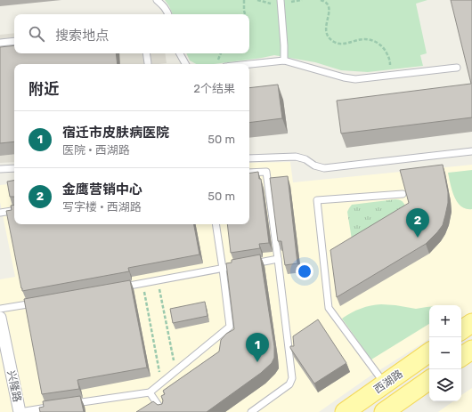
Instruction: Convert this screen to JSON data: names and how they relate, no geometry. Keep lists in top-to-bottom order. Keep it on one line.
{"streets":{"main road":["西湖路"],"street":["兴隆路"]},"page":{"search":"搜索地点","heading":["附近","2个结果"],"list":[{"mark":"1","name":"宿迁市皮肤病医院","note":"医院 · 西湖路","value":"50 m"},{"mark":"2","name":"金鹰营销中心","note":"写字楼 · 西湖路","value":"50 m"}],"pins":["2","1"],"map_buttons":["+","−"]}}
